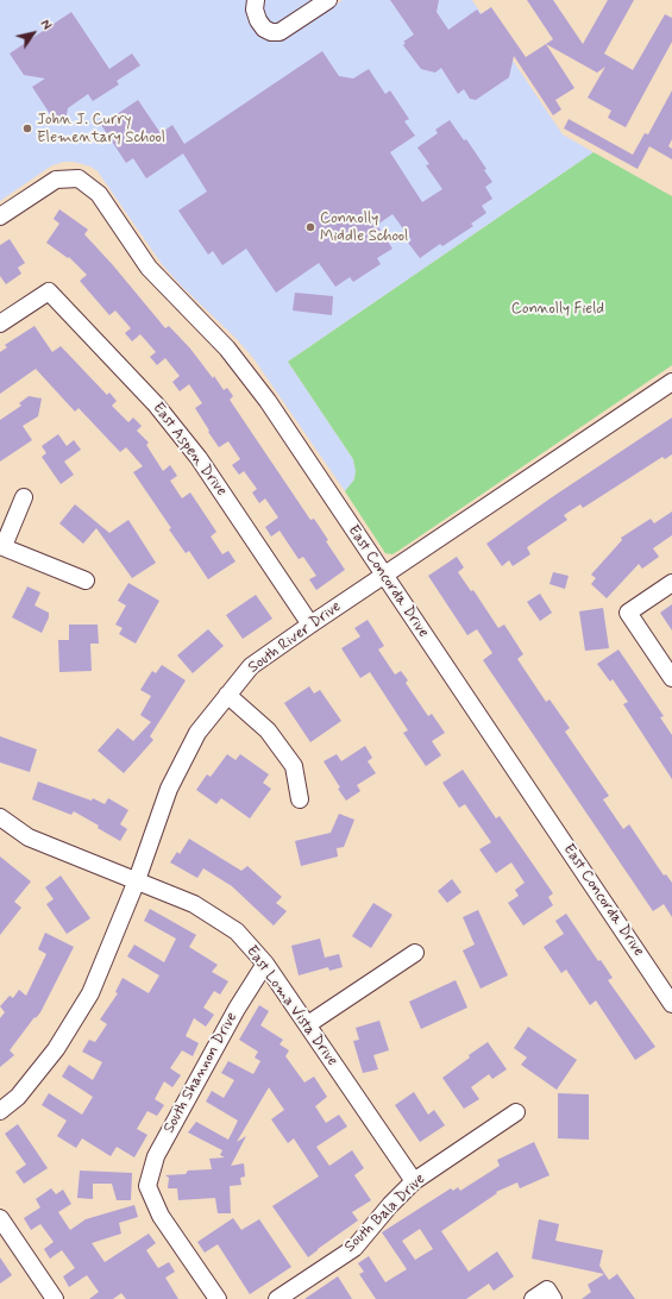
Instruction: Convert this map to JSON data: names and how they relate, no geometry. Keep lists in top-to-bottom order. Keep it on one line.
{"streets":{"street":["East Aspen Drive","East Concorda Drive","South River Drive","East Loma Vista Drive","South Shannon Drive","South Bala Drive"]},"crossings":[["East Aspen Drive","South River Drive"],["East Concorda Drive","South River Drive"],["South River Drive","East Loma Vista Drive"],["East Loma Vista Drive","South Shannon Drive"],["East Loma Vista Drive","South Bala Drive"]],"parks":["Connolly Field"],"places":["John J. Curry Elementary School","Connolly Middle School"],"north":"top right"}
